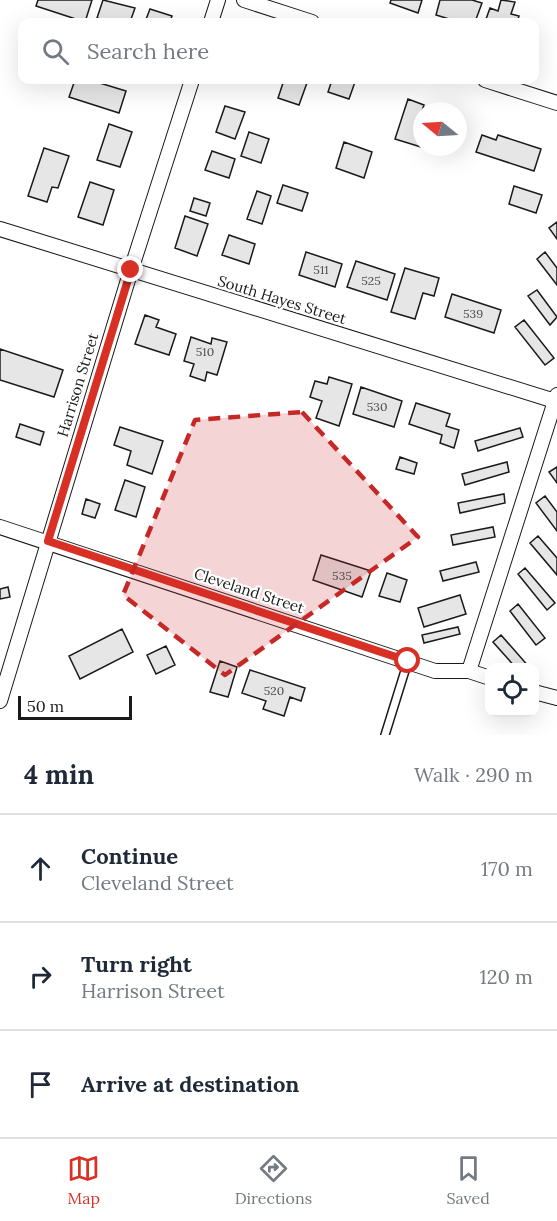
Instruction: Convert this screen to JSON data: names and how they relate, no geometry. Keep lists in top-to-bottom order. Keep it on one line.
{"streets":{"street":["South Hayes Street","Harrison Street","Cleveland Street"]},"crossings":[["South Hayes Street","Harrison Street"],["Harrison Street","Cleveland Street"]],"house_numbers":["511","525","539","510","530","535","520"],"scale_bar":"50 m","north":"left","page":{"search":"Search here","scale":"50 m","heading":["4 min","Walk · 290 m"],"list":[["Continue","Cleveland Street","170 m"],["Turn right","Harrison Street","120 m"],"Arrive at destination"],"nav":["Map","Directions","Saved"]}}
